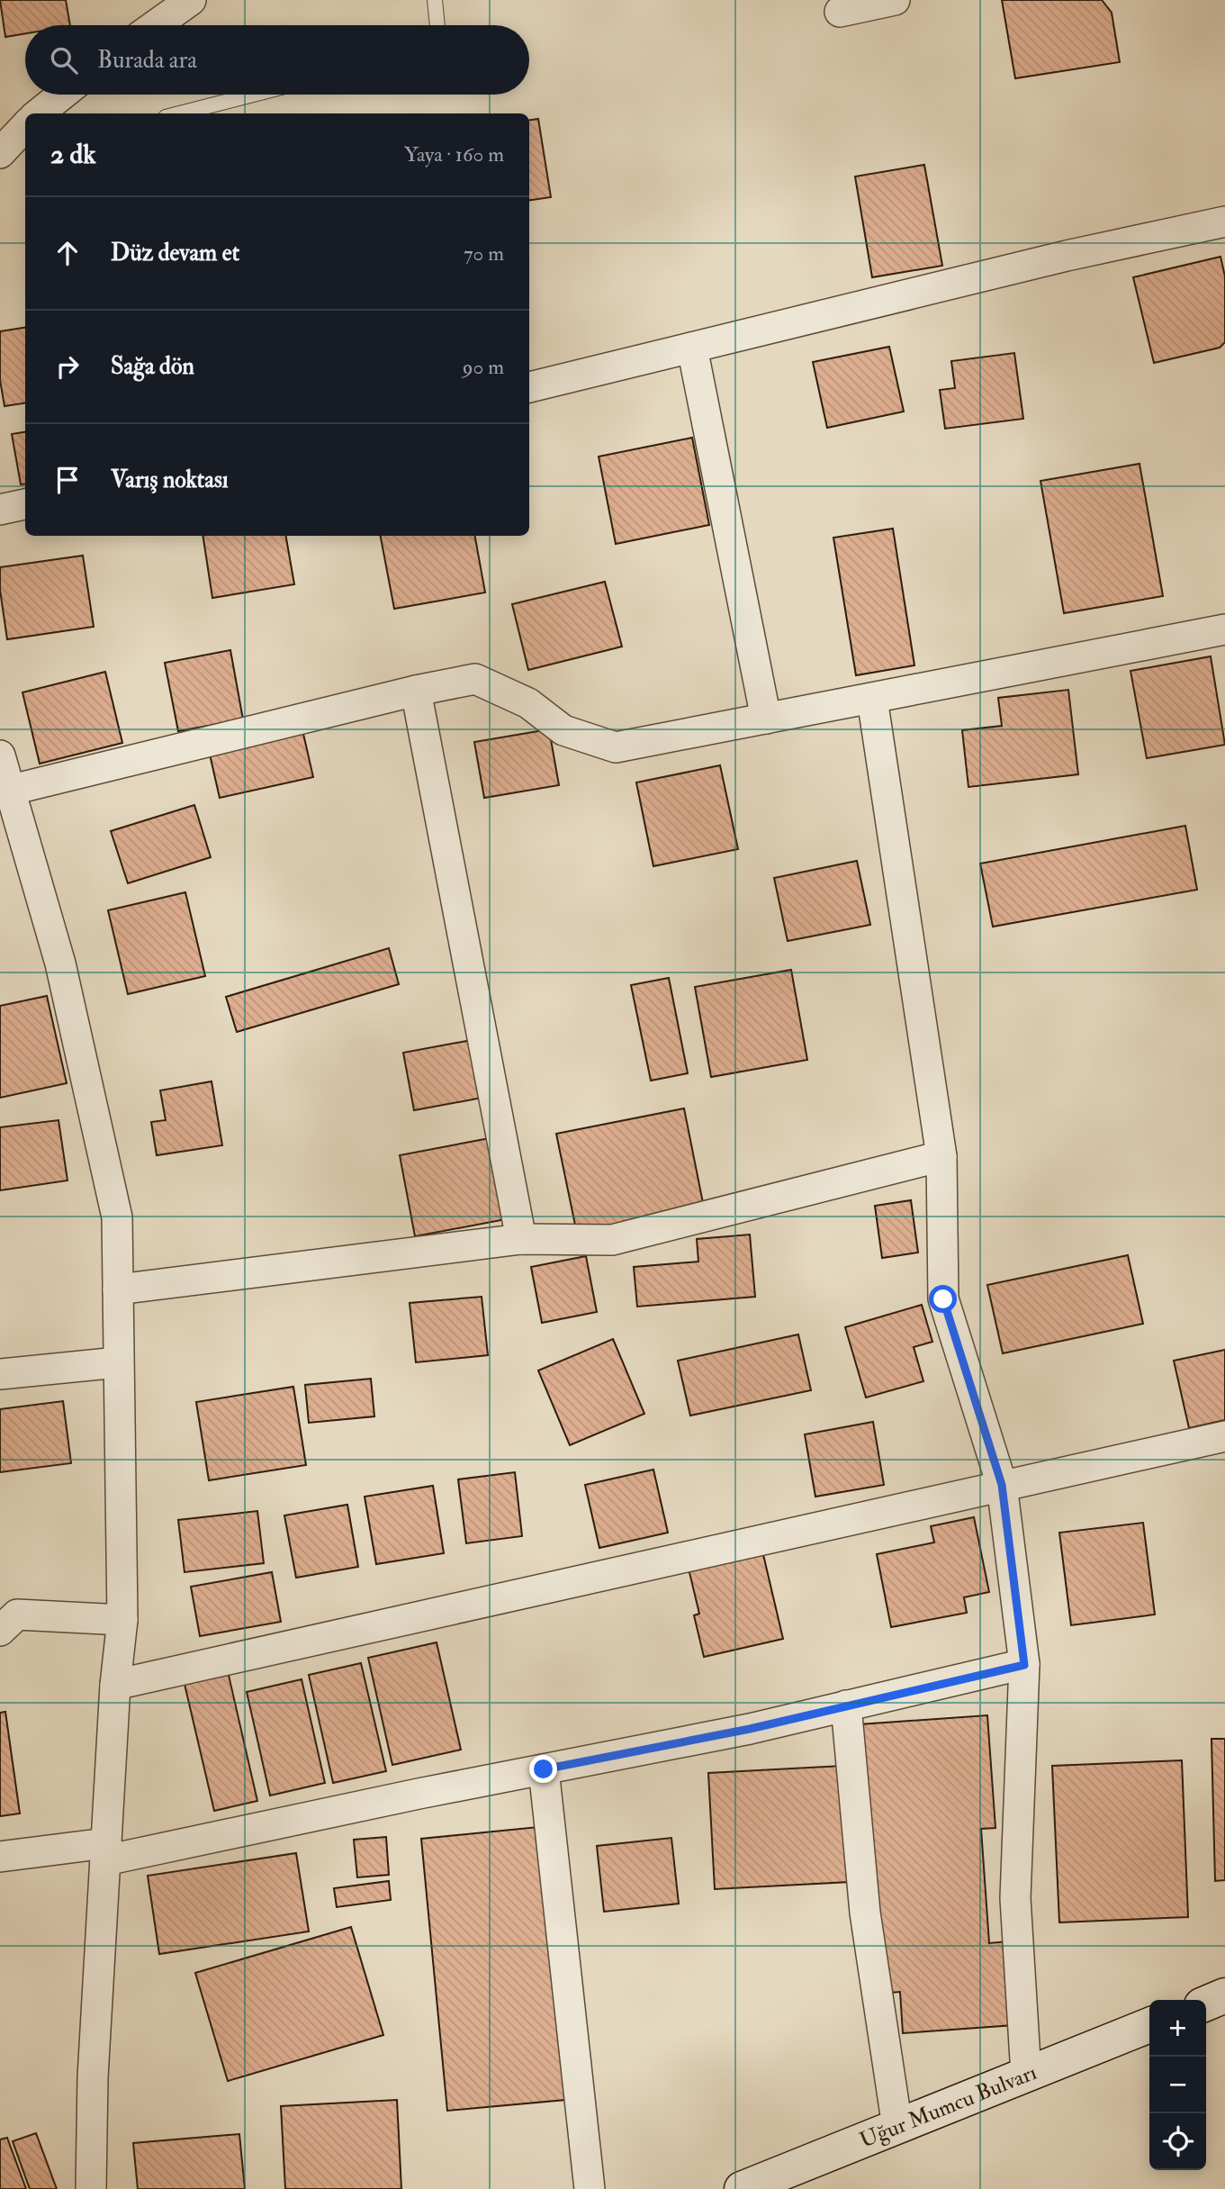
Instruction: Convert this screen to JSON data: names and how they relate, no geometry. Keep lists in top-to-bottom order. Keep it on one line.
{"streets":{"street":["Uğur Mumcu Bulvarı"]},"page":{"search":"Burada ara","heading":["2 dk","Yaya · 160 m"],"list":[["Düz devam et","70 m"],["Sağa dön","90 m"],"Varış noktası"],"map_buttons":["+","−"]}}
